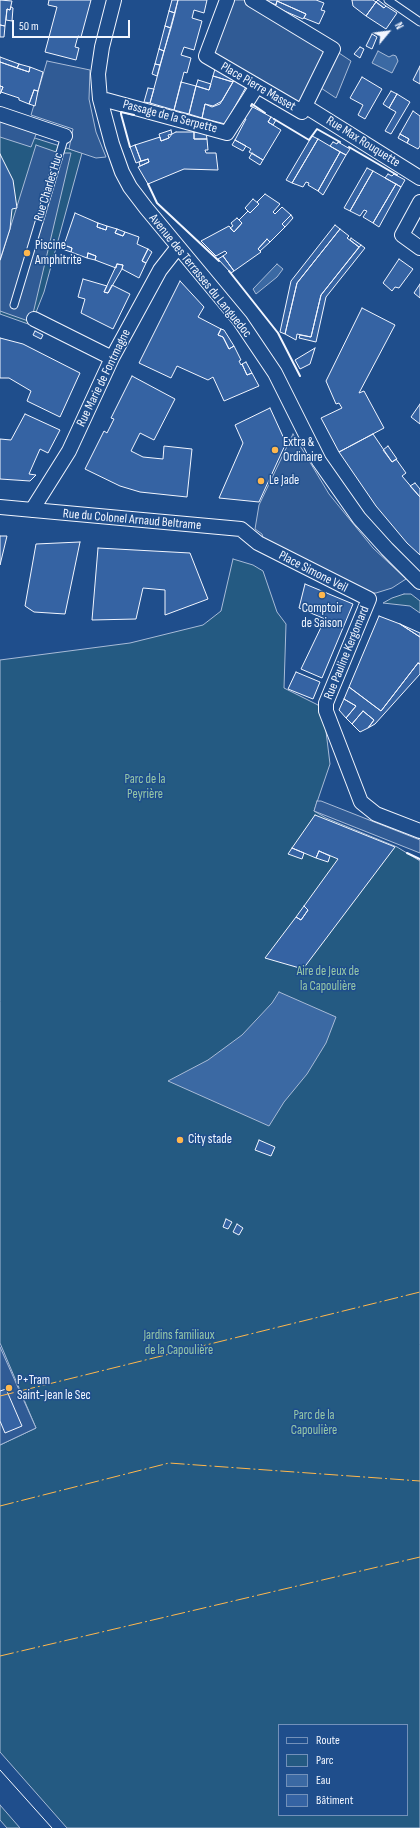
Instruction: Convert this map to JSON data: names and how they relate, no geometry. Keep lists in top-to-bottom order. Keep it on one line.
{"streets":{"street":["Place Pierre Masset","Passage de la Serpette","Rue Max Rouquette","Rue Charles Huc","Avenue des Terrasses du Languedoc","Rue Marie de Fontmagne","Rue du Colonel Arnaud Beltrame","Place Simone Veil","Rue Pauline Kergomard"]},"crossings":[["Place Pierre Masset","Passage de la Serpette"],["Place Pierre Masset","Rue Max Rouquette"],["Avenue des Terrasses du Languedoc","Rue Marie de Fontmagne"],["Rue Marie de Fontmagne","Rue du Colonel Arnaud Beltrame"],["Rue du Colonel Arnaud Beltrame","Place Simone Veil"],["Place Simone Veil","Rue Pauline Kergomard"]],"parks":["Parc de la Peyrière","Aire de Jeux de la Capoulière","Jardins familiaux de la Capoulière","Parc de la Capoulière"],"places":["Piscine Amphitrite","Extra & Ordinaire","Le Jade","Comptoir de Saison","City stade","P+Tram Saint-Jean le Sec"],"legend":["Route","Parc","Eau","Bâtiment"],"scale_bar":"50 m","north":"top right"}
